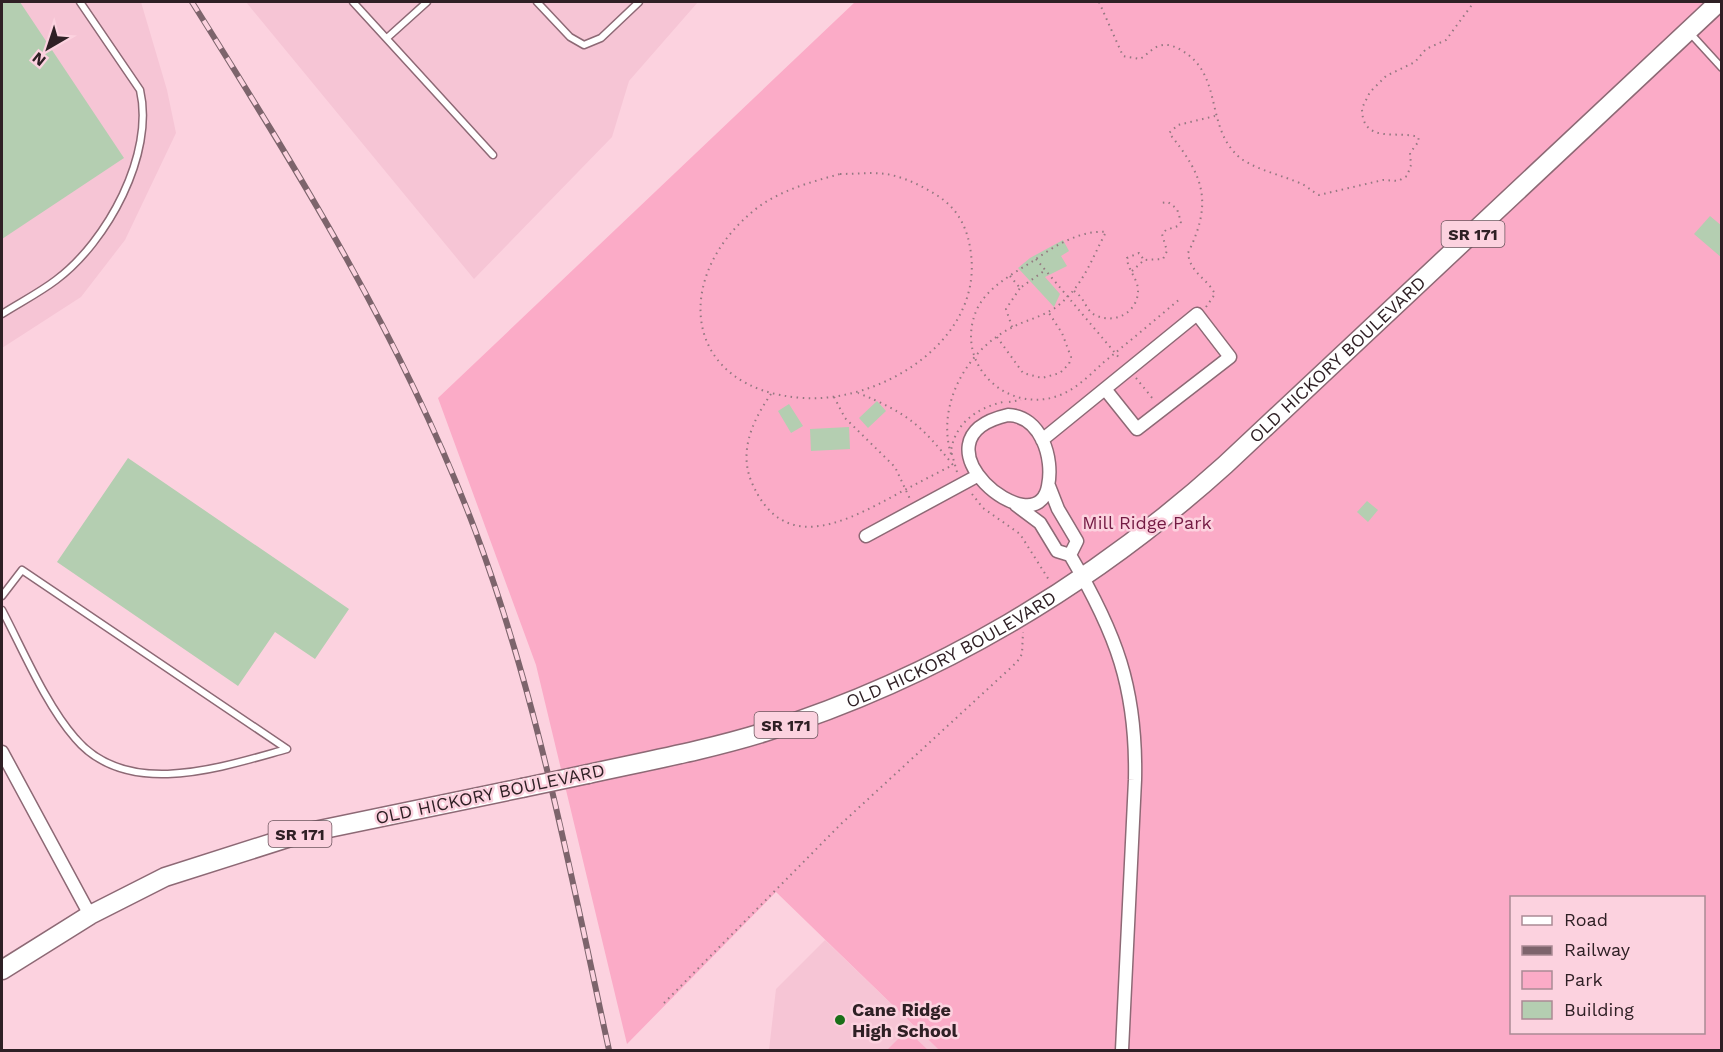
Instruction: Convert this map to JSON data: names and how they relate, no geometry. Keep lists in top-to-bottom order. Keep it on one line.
{"streets":{"main road":["SR 171","OLD HICKORY BOULEVARD"]},"parks":["Mill Ridge Park"],"places":["Cane Ridge High School"],"legend":["Road","Railway","Park","Building"],"north":"bottom left"}
